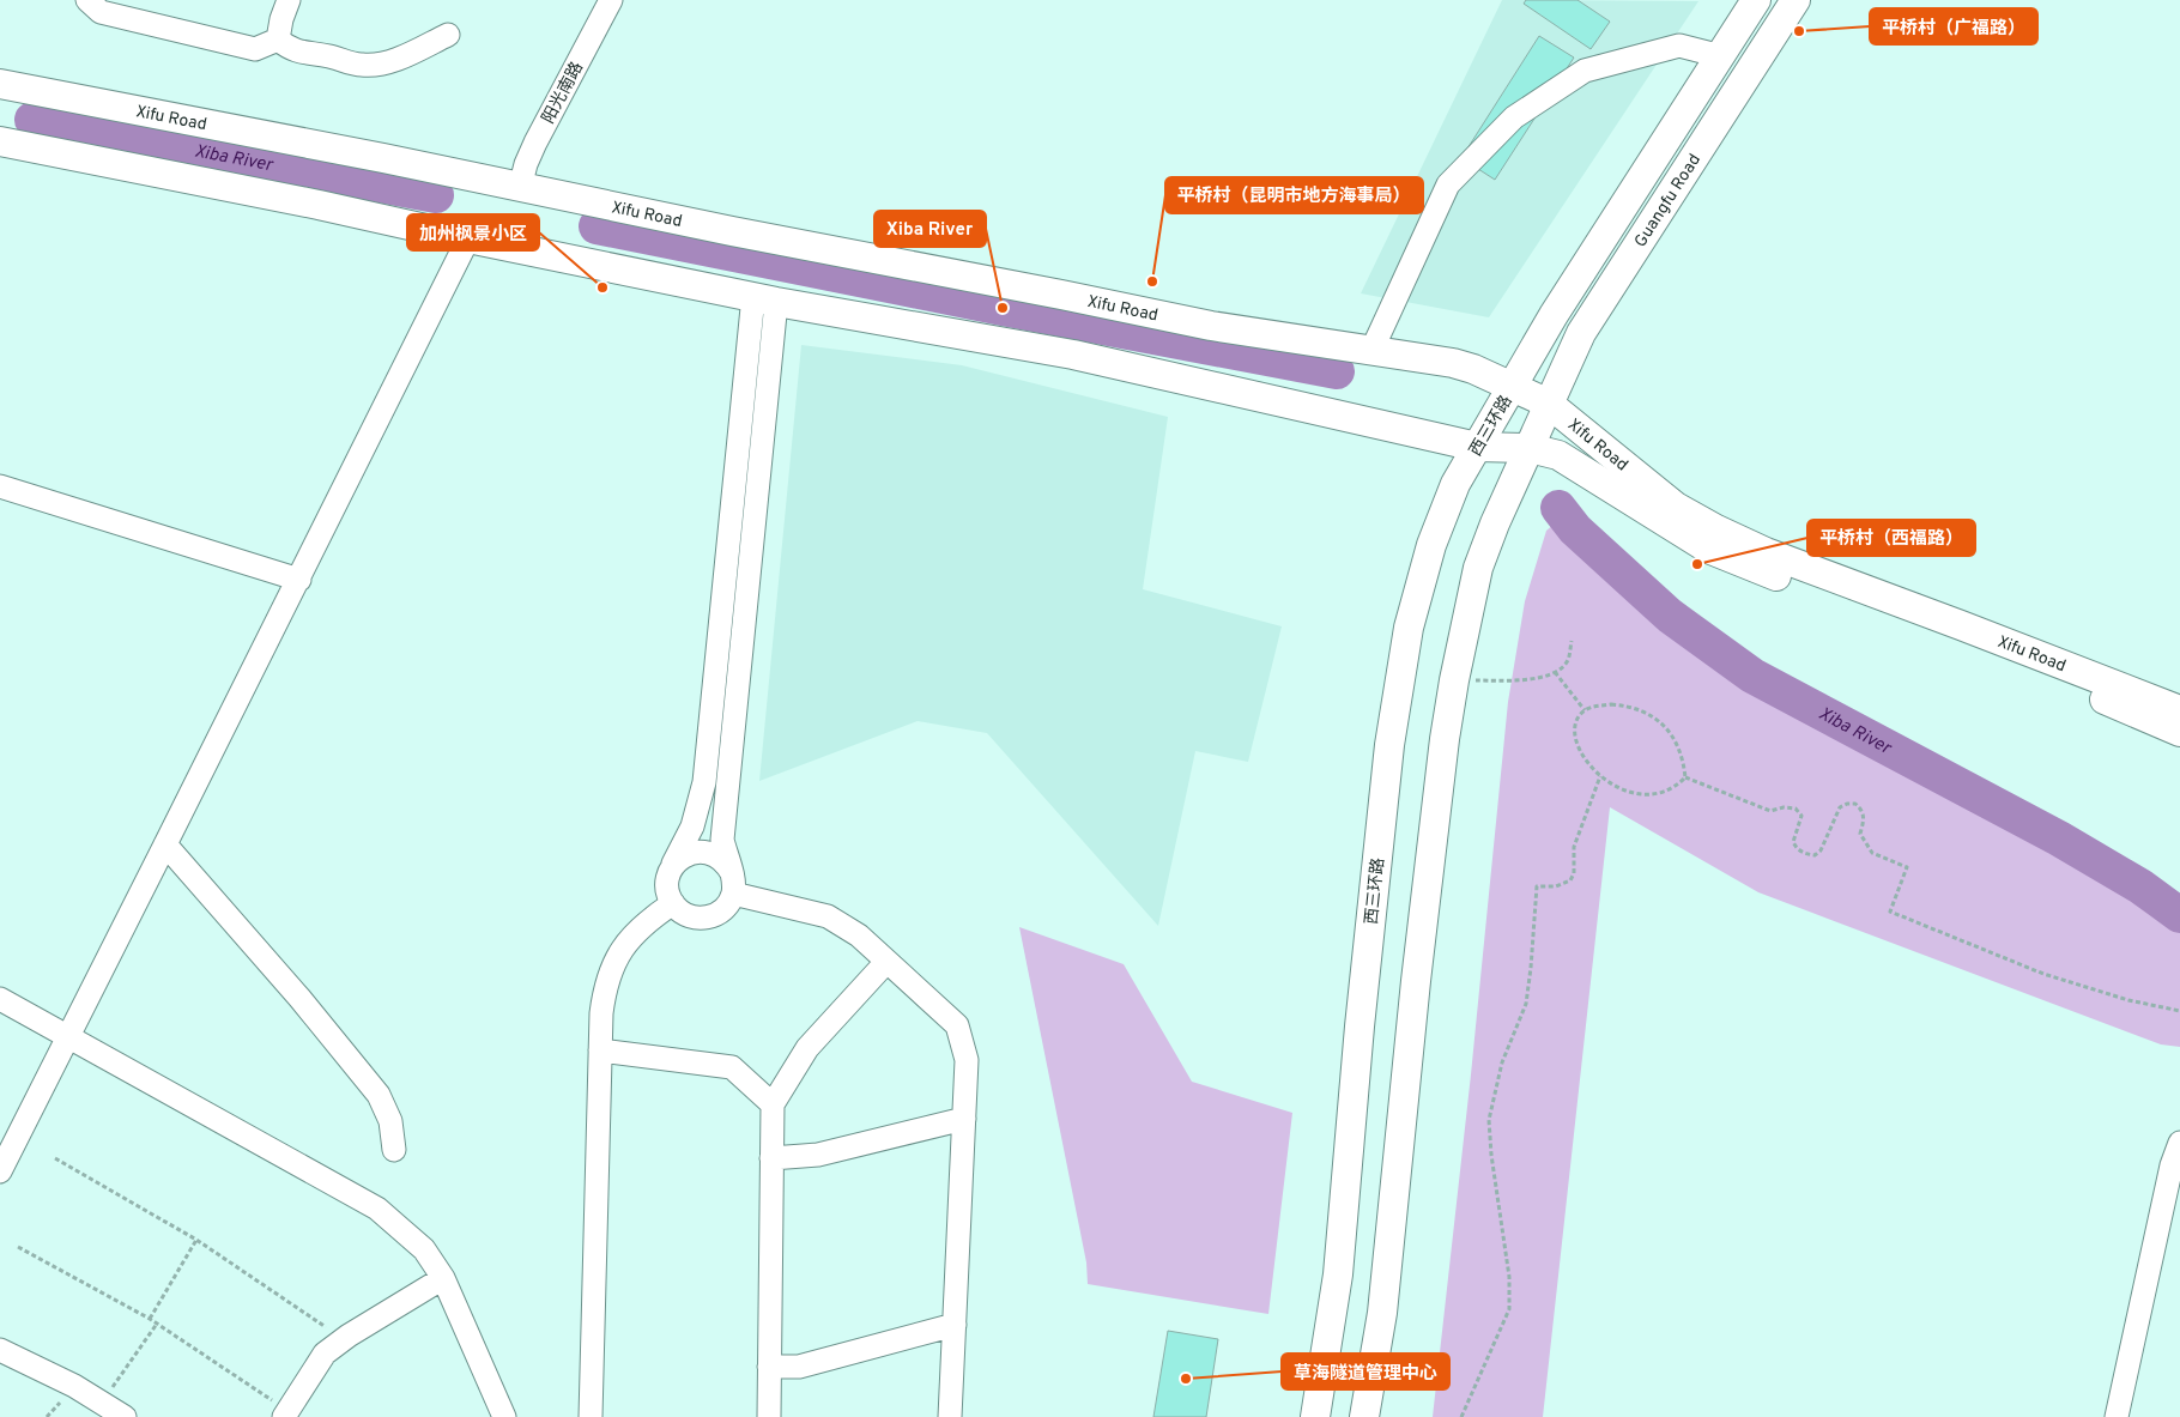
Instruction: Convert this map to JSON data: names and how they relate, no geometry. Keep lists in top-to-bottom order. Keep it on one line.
{"streets":{"main road":["Xifu Road","Guangfu Road","西三环路"],"street":["阳光南路"]},"crossings":[["阳光南路","Xifu Road"],["Xifu Road","Guangfu Road"],["Xifu Road","西三环路"],["Guangfu Road","西三环路"]],"water":["Xiba River"],"places":["平桥村（广福路）","平桥村（昆明市地方海事局）","加州枫景小区","Xiba River","平桥村（西福路）","草海隧道管理中心"]}
